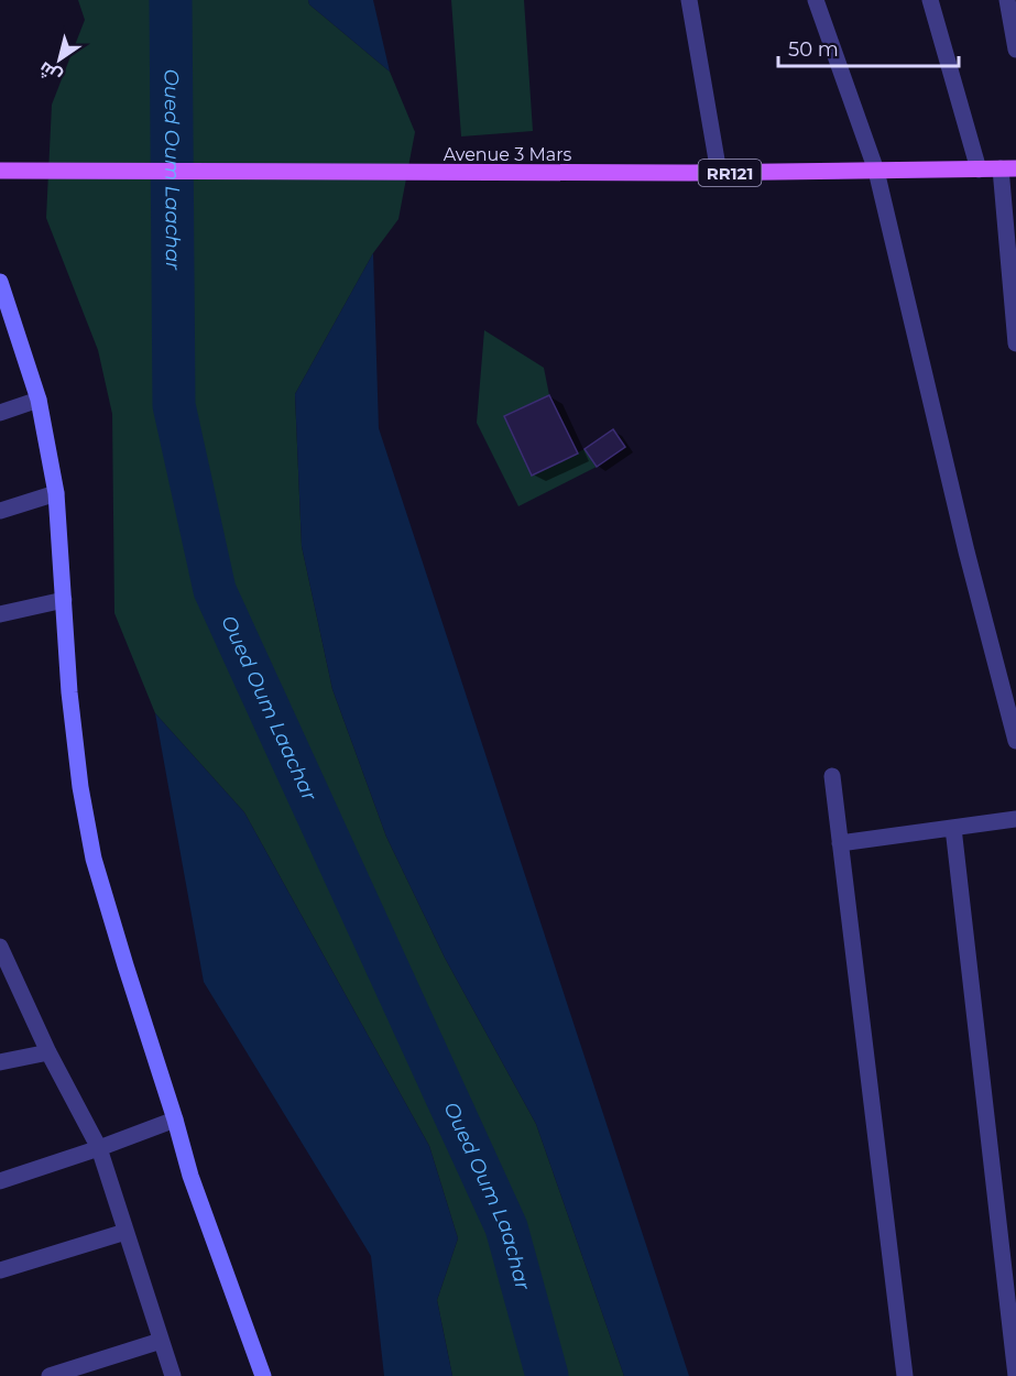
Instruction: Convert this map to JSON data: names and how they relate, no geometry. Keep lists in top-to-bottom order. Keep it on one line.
{"streets":{"main road":["Avenue 3 Mars","RR121"]},"water":["Oued Oum Laachar"],"scale_bar":"50 m","north":"bottom left"}
